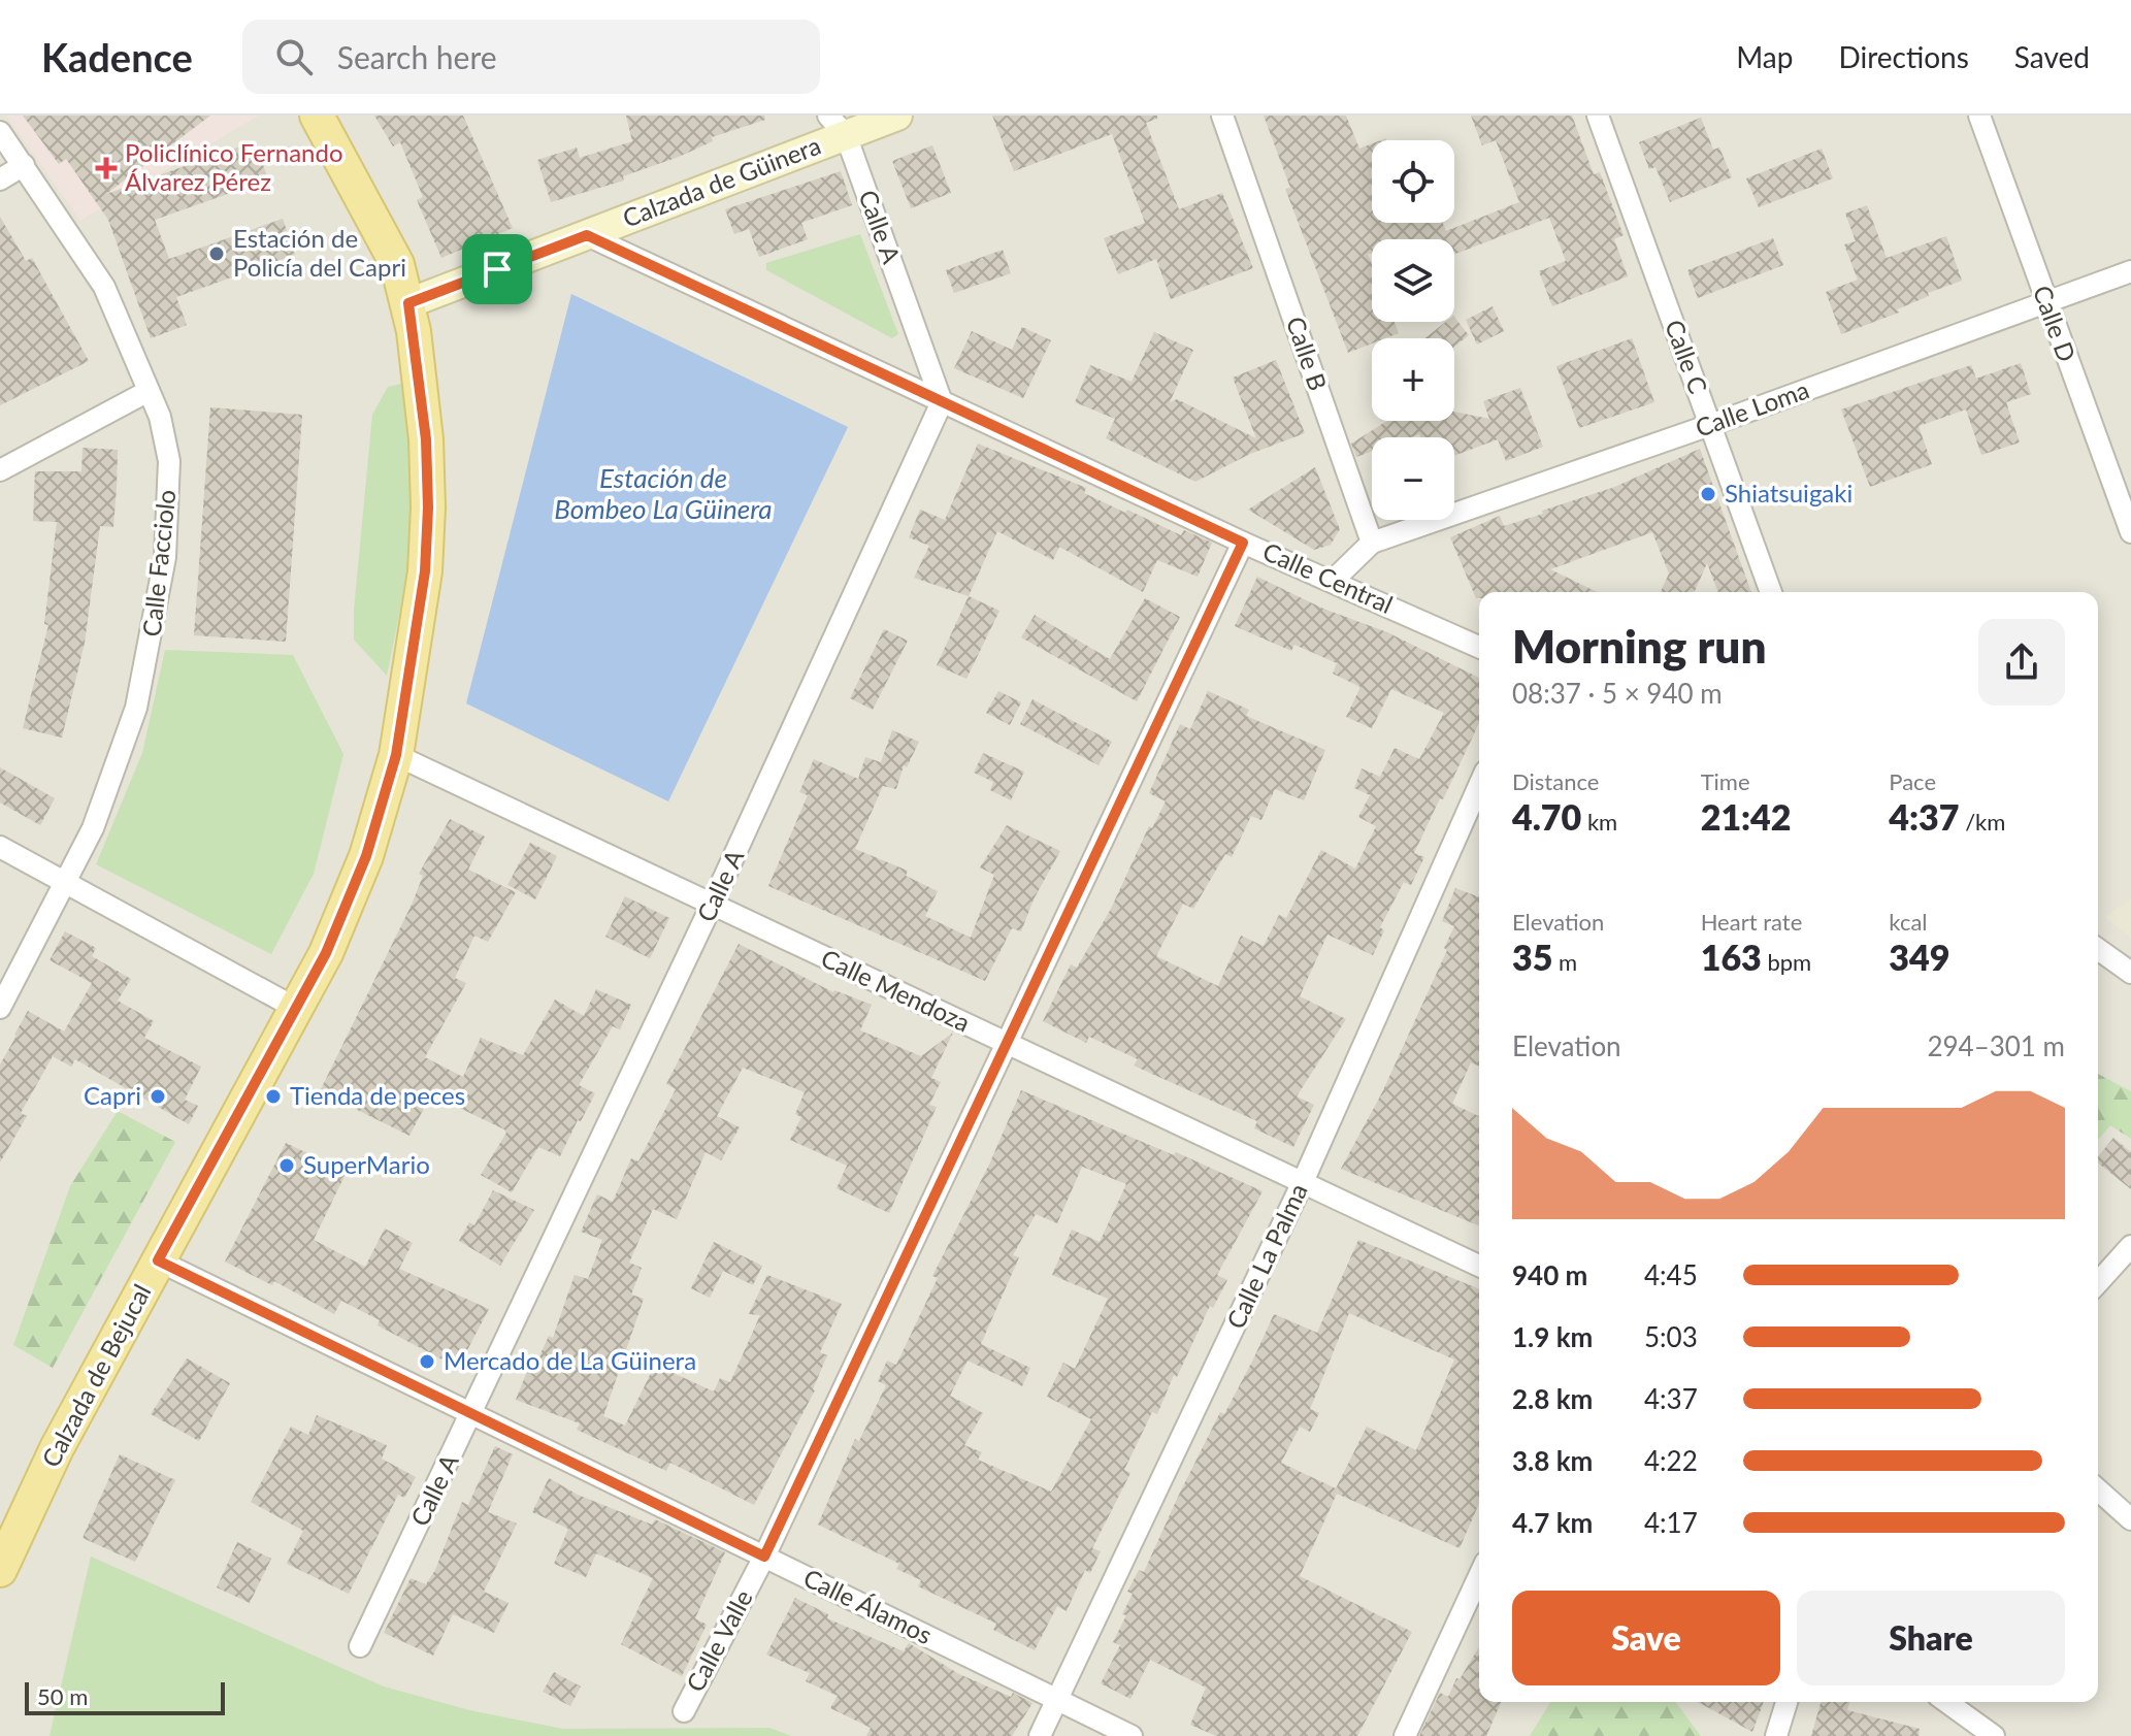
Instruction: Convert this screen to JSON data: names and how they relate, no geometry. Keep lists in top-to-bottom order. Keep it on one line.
{"streets":{"main road":["Calzada de Güinera","Calzada de Bejucal"],"street":["Calle A","Calle D","Calle B","Calle C","Calle Loma","Calle Facciolo","Calle Central","Calle Mendoza","Calle La Palma","Calle Álamos","Calle Valle"]},"crossings":[["Calzada de Güinera","Calle A"],["Calzada de Güinera","Calle Central"],["Calzada de Güinera","Calzada de Bejucal"],["Calle A","Calle Central"],["Calle A","Calle Mendoza"],["Calle A","Calle Álamos"],["Calle D","Calle Loma"],["Calle B","Calle Loma"],["Calle C","Calle Loma"],["Calle Central","Calle Valle"],["Calle Mendoza","Calle La Palma"],["Calle Mendoza","Calzada de Bejucal"],["Calle Mendoza","Calle Valle"],["Calle La Palma","Calle Álamos"],["Calzada de Bejucal","Calle Álamos"],["Calle Álamos","Calle Valle"]],"water":["Estación de Bombeo La Güinera"],"places":{"health":["Policlínico Fernando Álvarez Pérez"],"other":["Estación de Policía del Capri","Shiatsuigaki","Capri","Tienda de peces","SuperMario","Mercado de La Güinera"]},"scale_bar":"50 m","page":{"header":"Kadence","search":"Search here","nav":["Map","Directions","Saved"],"map_buttons":["+","−"],"heading":["Morning run","08:37 · 5 × 940 m"],"stats":[["Distance","4.70 km"],["Time","21:42"],["Pace","4:37 /km"],["Elevation","35 m"],["Heart rate","163 bpm"],["kcal","349"]],"chart":["Elevation","294–301 m"],"list":[{"name":"940 m","note":"4:45"},{"name":"1.9 km","note":"5:03"},{"name":"2.8 km","note":"4:37"},{"name":"3.8 km","note":"4:22"},{"name":"4.7 km","note":"4:17"}],"buttons":["Save","Share"],"scale":"50 m"}}
